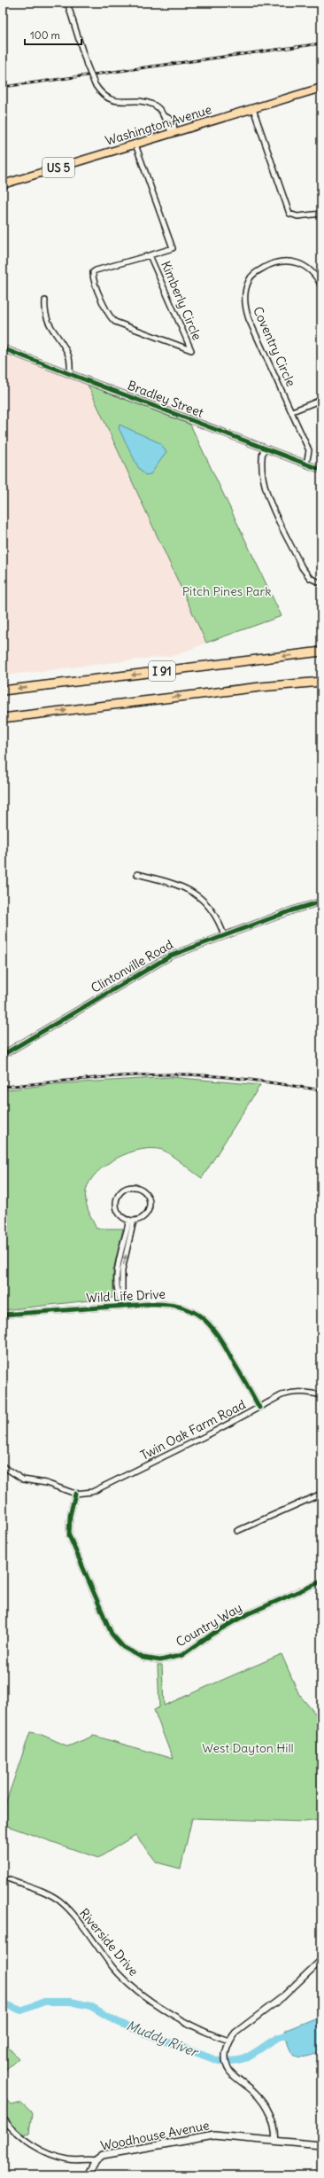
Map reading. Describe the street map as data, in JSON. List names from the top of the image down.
{
  "streets": {
    "highway": ["I 91"],
    "main road": ["Washington Avenue", "US 5", "Woodhouse Avenue"],
    "street": [
      "Kimberly Circle",
      "Coventry Circle",
      "Bradley Street",
      "Clintonville Road",
      "Wild Life Drive",
      "Twin Oak Farm Road",
      "Country Way",
      "Riverside Drive"
    ]
  },
  "crossings": [
    ["Washington Avenue", "Kimberly Circle"],
    ["Coventry Circle", "Bradley Street"],
    ["Wild Life Drive", "Twin Oak Farm Road"],
    ["Twin Oak Farm Road", "Country Way"]
  ],
  "water": ["Muddy River"],
  "parks": ["Pitch Pines Park", "West Dayton Hill"],
  "scale_bar": "100 m"
}
